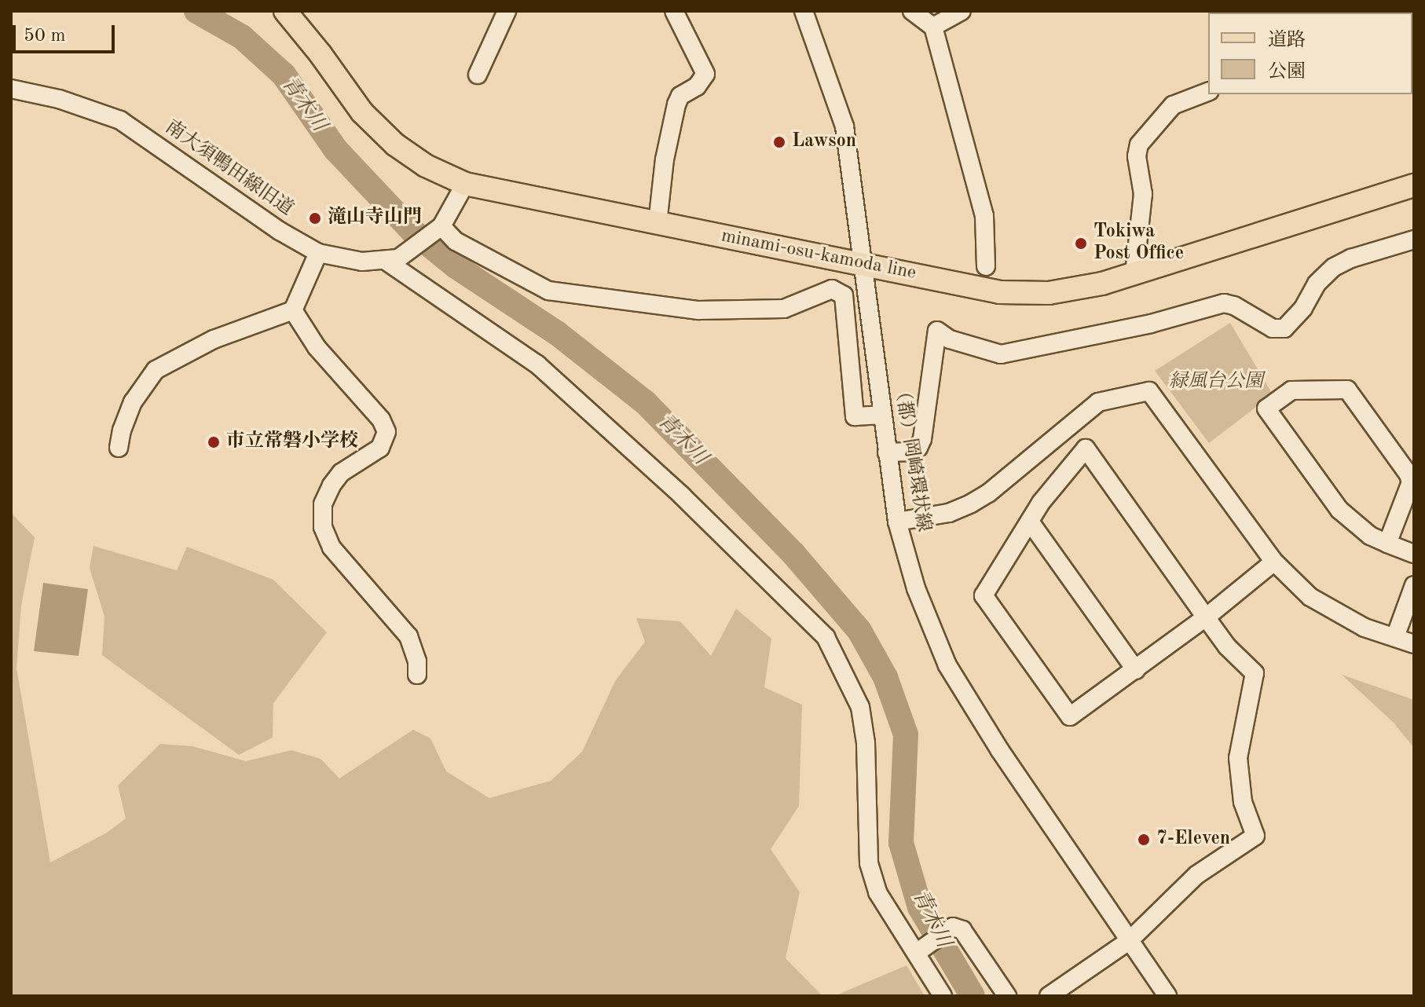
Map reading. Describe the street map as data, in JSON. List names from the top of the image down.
{
  "streets": {
    "main road": ["minami-osu-kamoda line"],
    "street": ["南大須鴨田線旧道", "（都）岡崎環状線"]
  },
  "crossings": [
    ["minami-osu-kamoda line", "（都）岡崎環状線"]
  ],
  "water": ["青木川"],
  "parks": ["緑風台公園"],
  "places": [
    "Lawson",
    "滝山寺山門",
    "Tokiwa Post Office",
    "市立常磐小学校",
    "7-Eleven"
  ],
  "legend": ["道路", "公園"],
  "scale_bar": "50 m"
}
